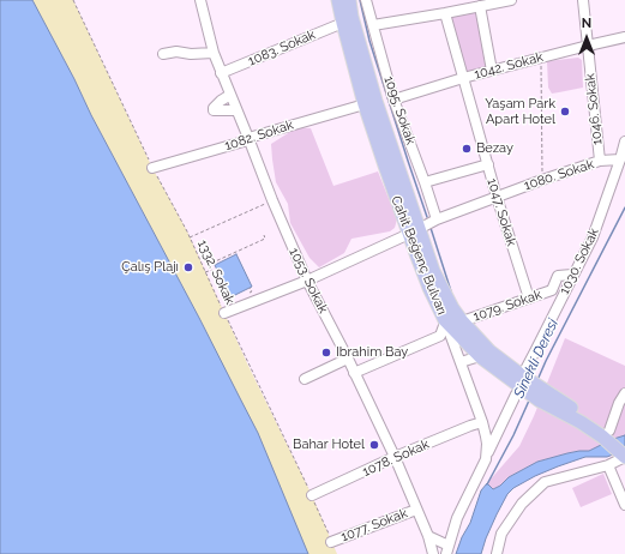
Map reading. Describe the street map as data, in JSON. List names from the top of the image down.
{
  "streets": {
    "main road": ["Cahit Beğenç Bulvarı"],
    "street": [
      "1083. Sokak",
      "1042. Sokak",
      "1046. Sokak",
      "1095. Sokak",
      "1082. Sokak",
      "1080. Sokak",
      "1047. Sokak",
      "1030. Sokak",
      "1053. Sokak",
      "1079. Sokak",
      "1078. Sokak",
      "1077. Sokak"
    ],
    "path": ["1332. Sokak"]
  },
  "crossings": [
    ["1083. Sokak", "Cahit Beğenç Bulvarı"],
    ["1083. Sokak", "1053. Sokak"],
    ["1042. Sokak", "1046. Sokak"],
    ["1042. Sokak", "1095. Sokak"],
    ["1042. Sokak", "1047. Sokak"],
    ["1046. Sokak", "1080. Sokak"],
    ["1095. Sokak", "1080. Sokak"],
    ["1082. Sokak", "Cahit Beğenç Bulvarı"],
    ["1082. Sokak", "1332. Sokak"],
    ["1082. Sokak", "1053. Sokak"],
    ["1080. Sokak", "1047. Sokak"],
    ["1080. Sokak", "Cahit Beğenç Bulvarı"],
    ["1080. Sokak", "1030. Sokak"],
    ["1080. Sokak", "1332. Sokak"],
    ["1080. Sokak", "1053. Sokak"],
    ["1047. Sokak", "1079. Sokak"],
    ["Cahit Beğenç Bulvarı", "1030. Sokak"],
    ["Cahit Beğenç Bulvarı", "1079. Sokak"],
    ["1030. Sokak", "1079. Sokak"],
    ["1332. Sokak", "1078. Sokak"],
    ["1332. Sokak", "1077. Sokak"],
    ["1053. Sokak", "1078. Sokak"],
    ["1053. Sokak", "1077. Sokak"]
  ],
  "water": ["Sinekli Deresi"],
  "places": [
    "Yaşam Park Apart Hotel",
    "Bezay",
    "Çalış Plajı",
    "Ibrahim Bay",
    "Bahar Hotel"
  ],
  "north": "top"
}
